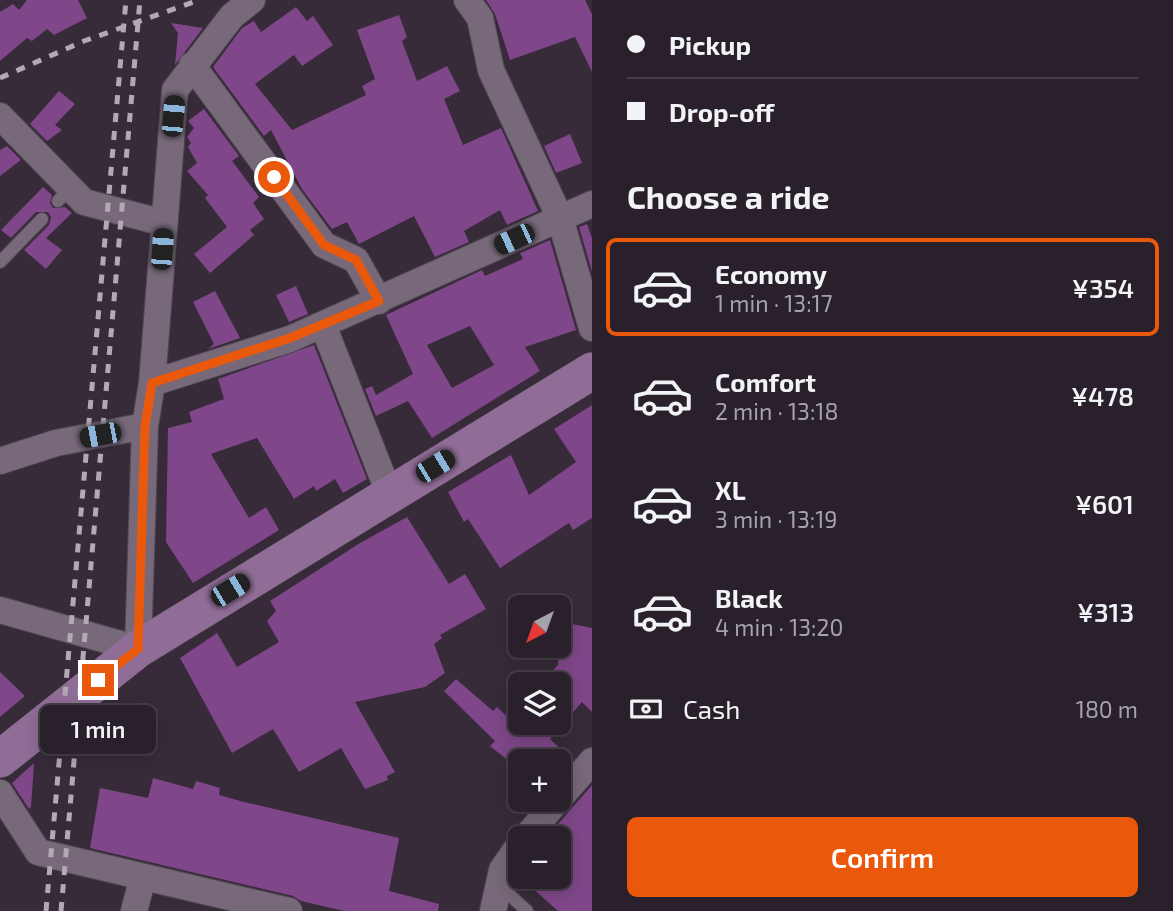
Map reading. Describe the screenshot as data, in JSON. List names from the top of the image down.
{
  "north": "bottom left",
  "page": {
    "banner": ["Pickup", "Drop-off"],
    "heading": "Choose a ride",
    "list": [
      {
        "name": "Economy",
        "note": "1 min · 13:17",
        "value": "¥354"
      },
      {
        "name": "Comfort",
        "note": "2 min · 13:18",
        "value": "¥478"
      },
      {
        "name": "XL",
        "note": "3 min · 13:19",
        "value": "¥601"
      },
      {
        "name": "Black",
        "note": "4 min · 13:20",
        "value": "¥313"
      }
    ],
    "map_buttons": ["+", "−"],
    "pay": ["Cash", "180 m"],
    "bubble": "1 min",
    "buttons": "Confirm"
  }
}
